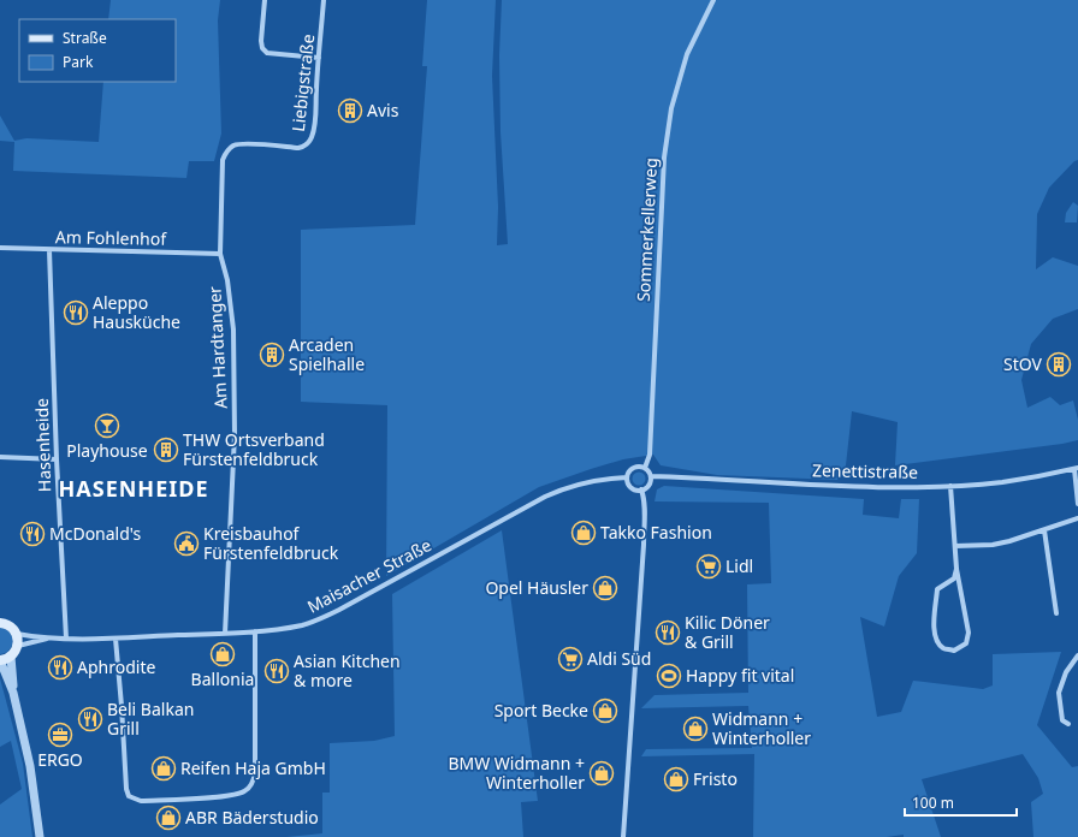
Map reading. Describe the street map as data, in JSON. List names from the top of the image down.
{
  "streets": {
    "street": [
      "Liebigstraße",
      "Sommerkellerweg",
      "Am Fohlenhof",
      "Am Hardtanger",
      "Hasenheide",
      "Zenettistraße",
      "Maisacher Straße"
    ]
  },
  "crossings": [
    ["Liebigstraße", "Am Hardtanger"],
    ["Sommerkellerweg", "Zenettistraße"],
    ["Sommerkellerweg", "Maisacher Straße"],
    ["Am Fohlenhof", "Am Hardtanger"],
    ["Am Fohlenhof", "Hasenheide"],
    ["Am Hardtanger", "Maisacher Straße"],
    ["Hasenheide", "Maisacher Straße"],
    ["Zenettistraße", "Maisacher Straße"]
  ],
  "districts": ["HASENHEIDE"],
  "places": {
    "building": [
      "Avis",
      "Arcaden Spielhalle",
      "StOV",
      "THW Ortsverband Fürstenfeldbruck"
    ],
    "restaurant": [
      "Aleppo Hausküche",
      "McDonald's",
      "Kilic Döner & Grill",
      "Aphrodite",
      "Asian Kitchen & more",
      "Beli Balkan Grill"
    ],
    "bar": ["Playhouse"],
    "shop": [
      "Takko Fashion",
      "Opel Häusler",
      "Ballonia",
      "Sport Becke",
      "Widmann + Winterholler",
      "Reifen Haja GmbH",
      "BMW Widmann + Winterholler",
      "Fristo",
      "ABR Bäderstudio"
    ],
    "public building": ["Kreisbauhof Fürstenfeldbruck"],
    "supermarket": ["Lidl", "Aldi Süd"],
    "sports": ["Happy fit vital"],
    "office": ["ERGO"]
  },
  "legend": ["Straße", "Park"],
  "scale_bar": "100 m"
}
